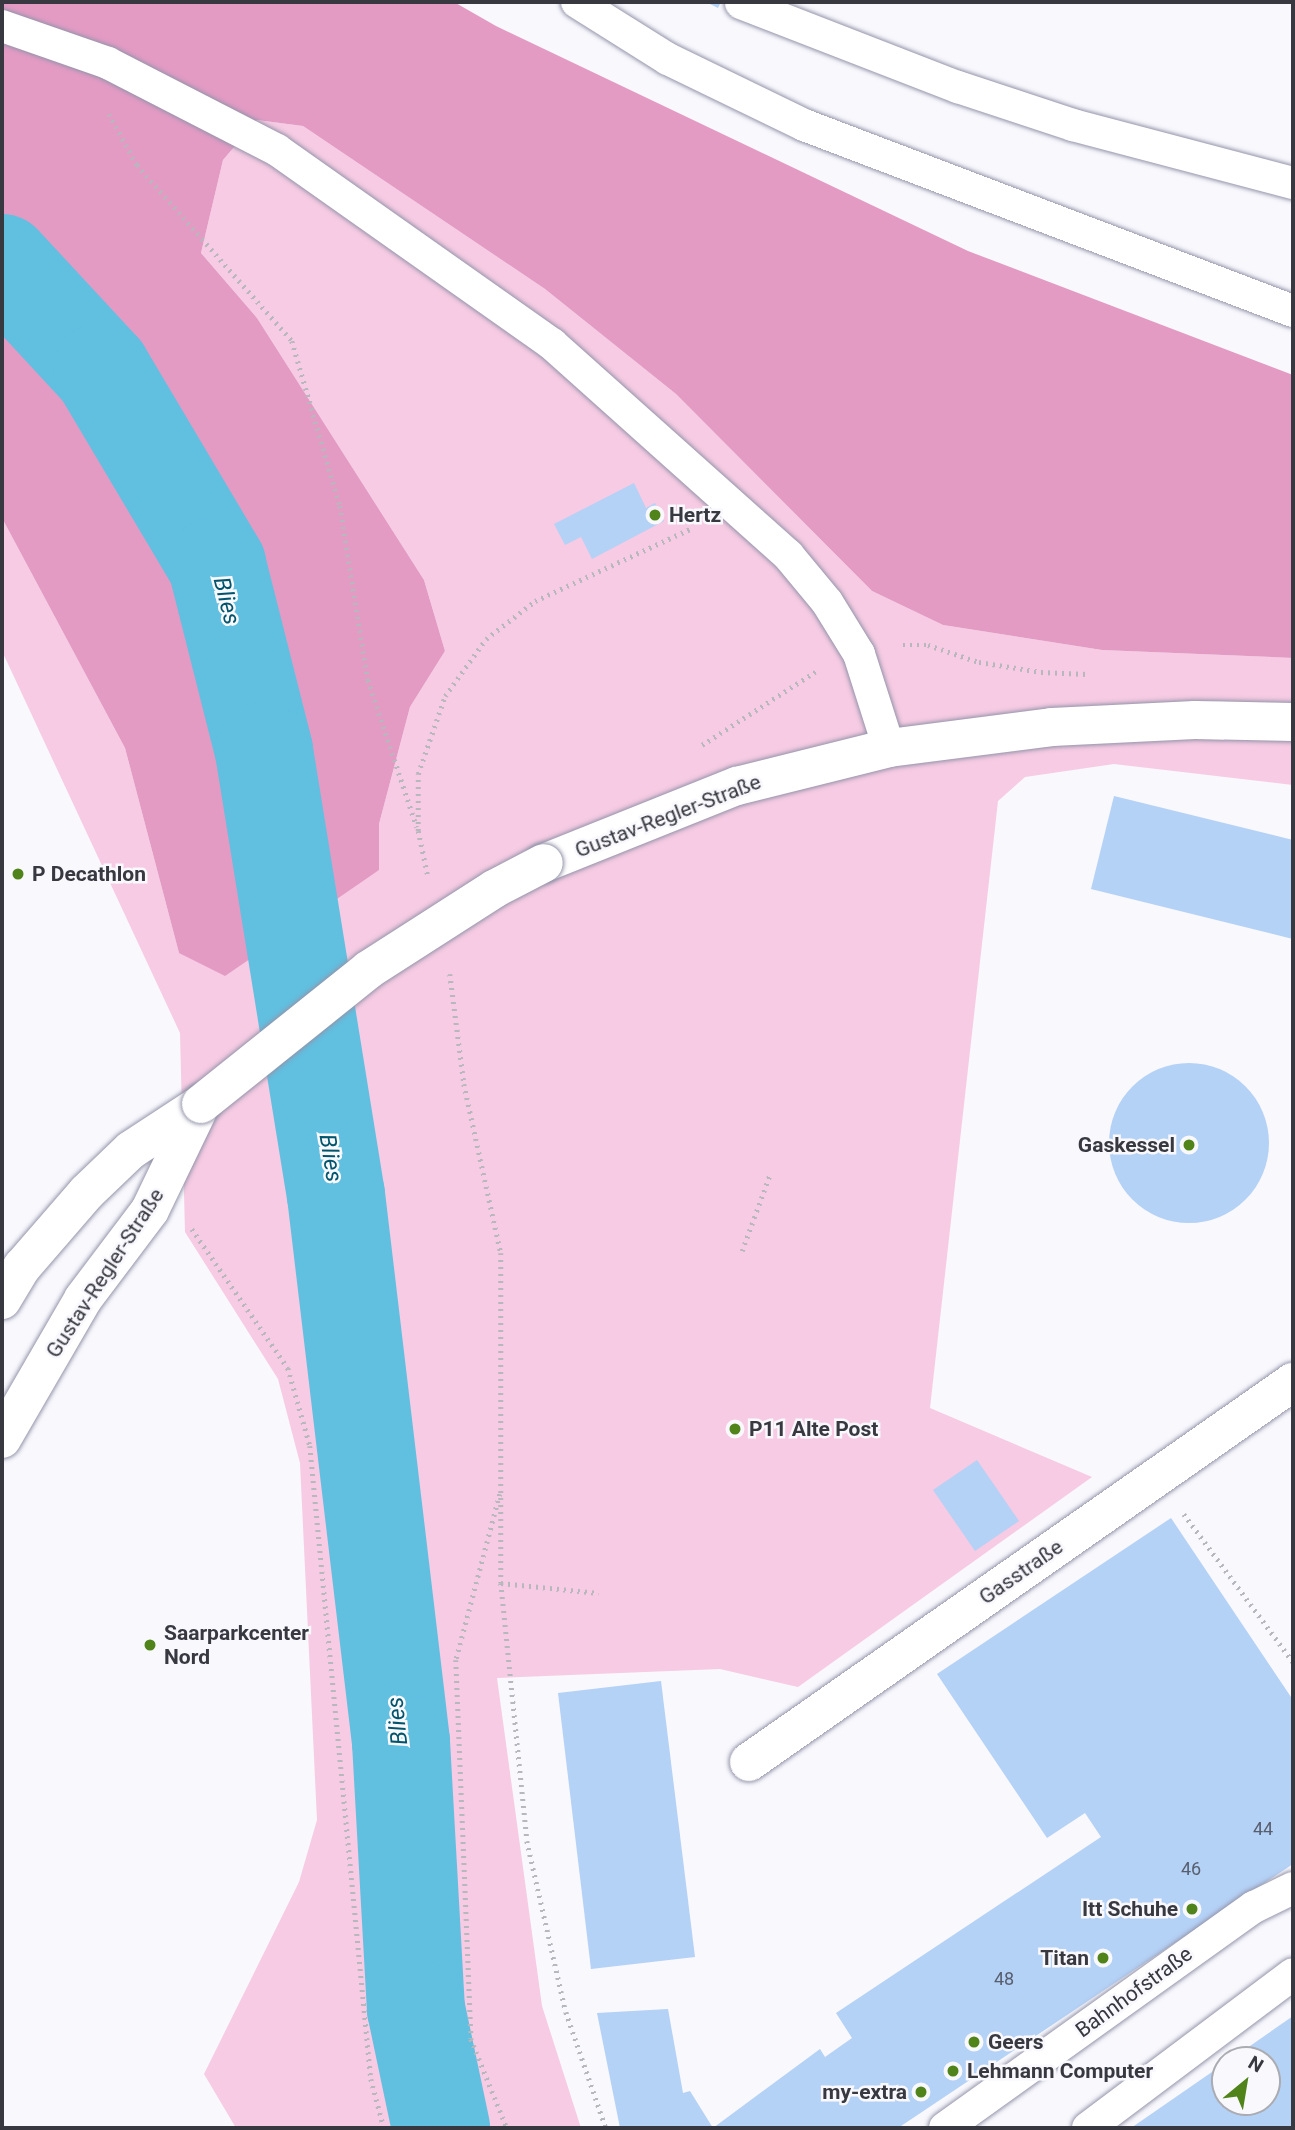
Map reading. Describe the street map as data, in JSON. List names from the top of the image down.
{
  "streets": {
    "main road": ["Gustav-Regler-Straße", "Gasstraße"],
    "lane": ["Bahnhofstraße"]
  },
  "water": ["Blies"],
  "places": [
    "Hertz",
    "P Decathlon",
    "Gaskessel",
    "P11 Alte Post",
    "Saarparkcenter Nord",
    "Itt Schuhe",
    "Titan",
    "Geers",
    "Lehmann Computer",
    "my-extra"
  ],
  "house_numbers": ["44", "46", "48"],
  "north": "top right"
}
